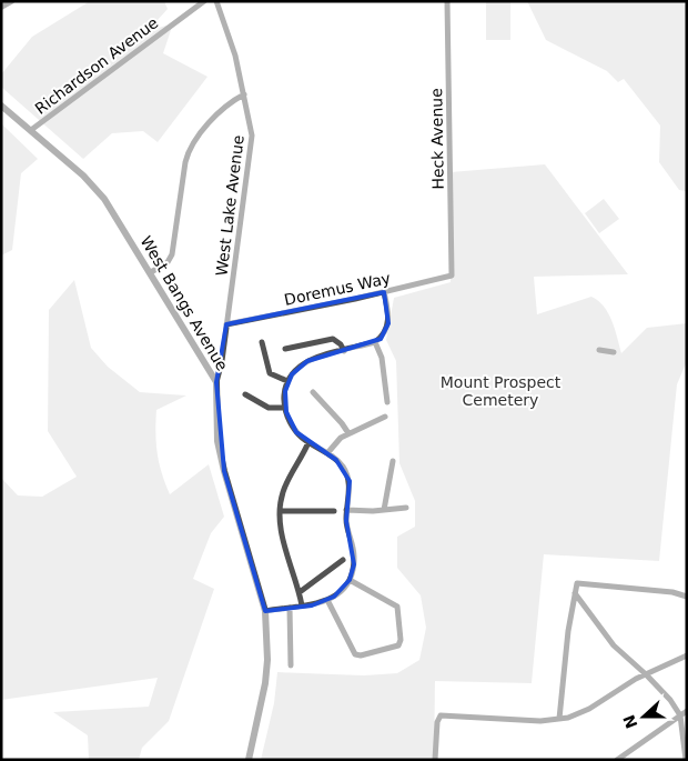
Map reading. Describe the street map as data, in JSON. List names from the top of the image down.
{
  "streets": {
    "street": [
      "Richardson Avenue",
      "Heck Avenue",
      "West Lake Avenue",
      "Doremus Way",
      "West Bangs Avenue"
    ]
  },
  "crossings": [
    ["Richardson Avenue", "West Bangs Avenue"],
    ["Heck Avenue", "Doremus Way"],
    ["West Lake Avenue", "Doremus Way"],
    ["West Lake Avenue", "West Bangs Avenue"]
  ],
  "parks": ["Mount Prospect Cemetery"],
  "north": "left"
}
